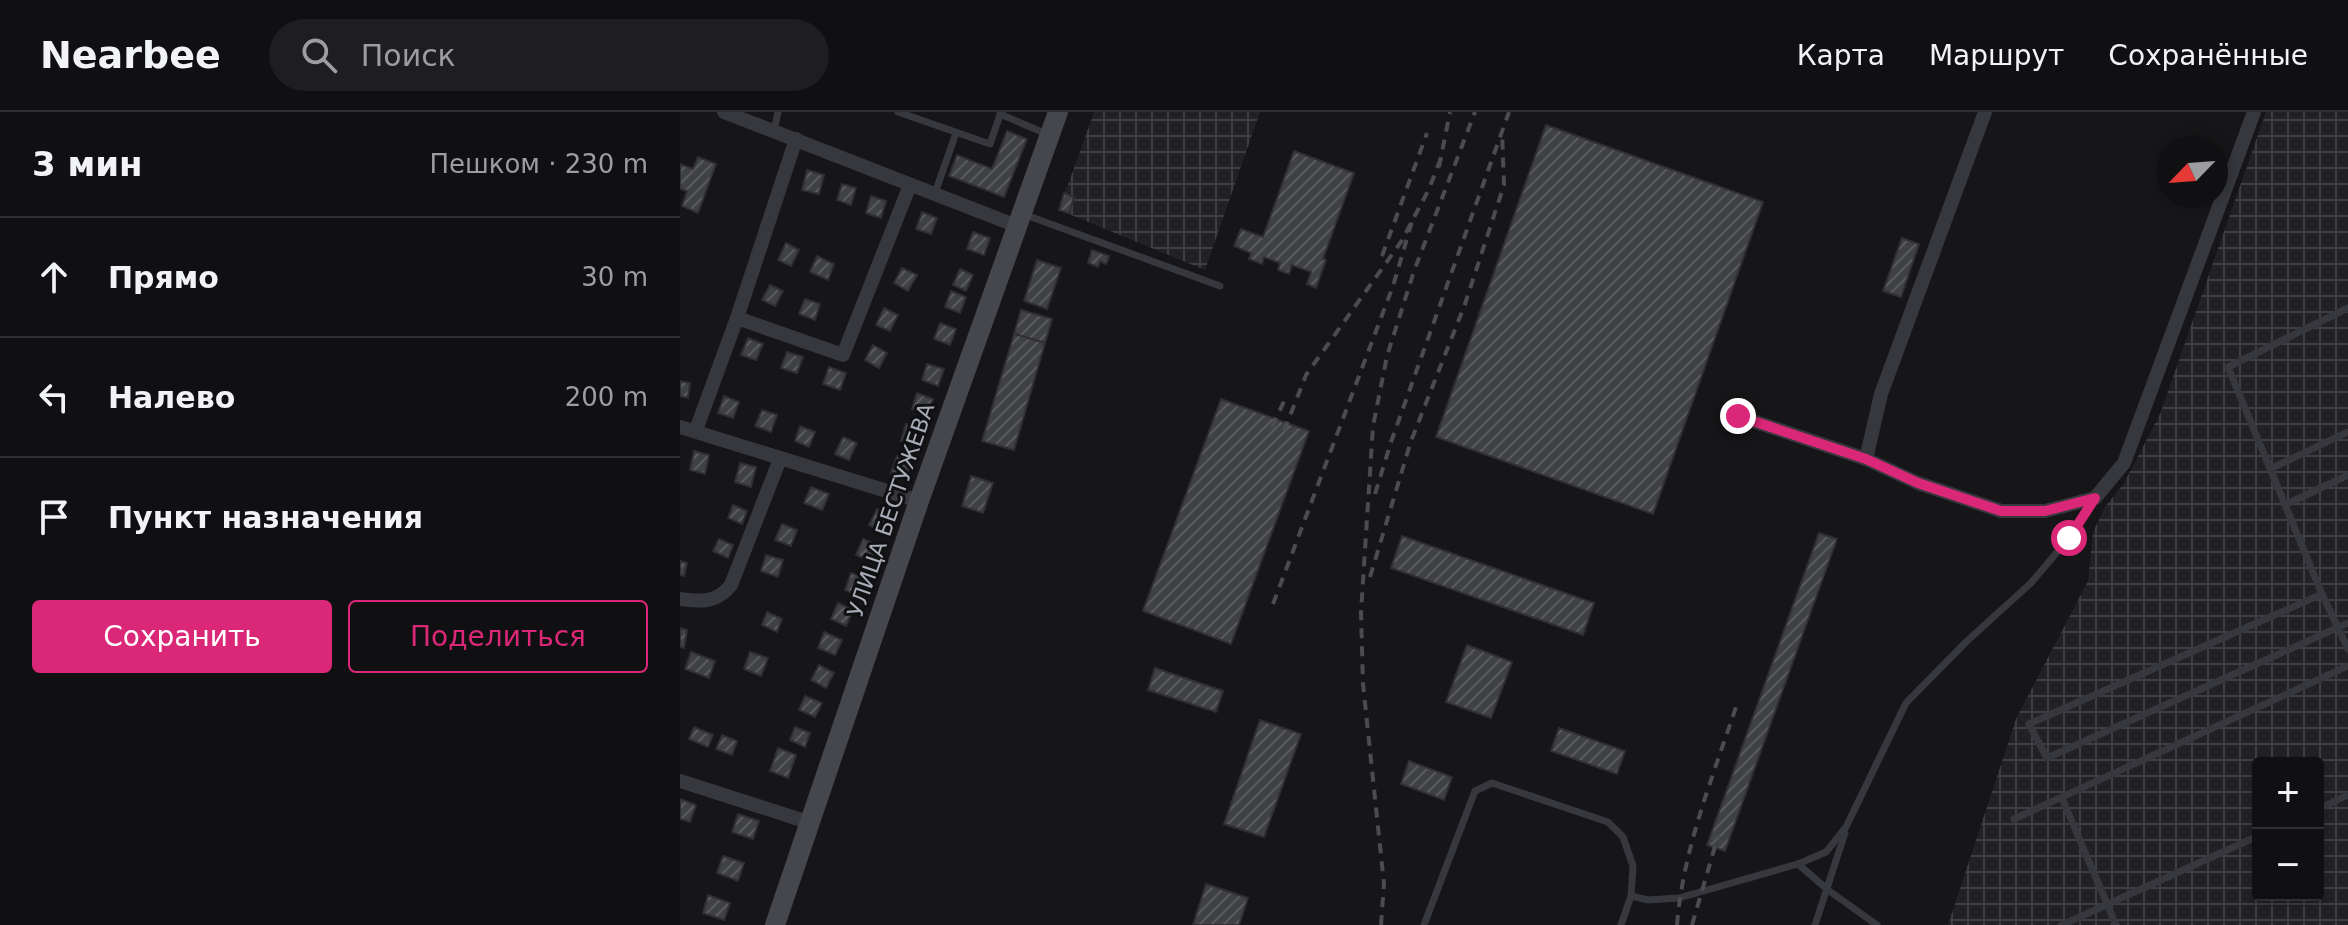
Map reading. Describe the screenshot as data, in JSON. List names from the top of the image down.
{
  "streets": {
    "street": ["УЛИЦА БЕСТУЖЕВА"]
  },
  "north": "bottom left",
  "page": {
    "header": "Nearbee",
    "search": "Поиск",
    "nav": ["Карта", "Маршрут", "Сохранённые"],
    "heading": ["3 мин", "Пешком · 230 m"],
    "list": [
      ["Прямо", "30 m"],
      ["Налево", "200 m"],
      "Пункт назначения"
    ],
    "buttons": ["Сохранить", "Поделиться"],
    "map_buttons": ["+", "−"]
  }
}
